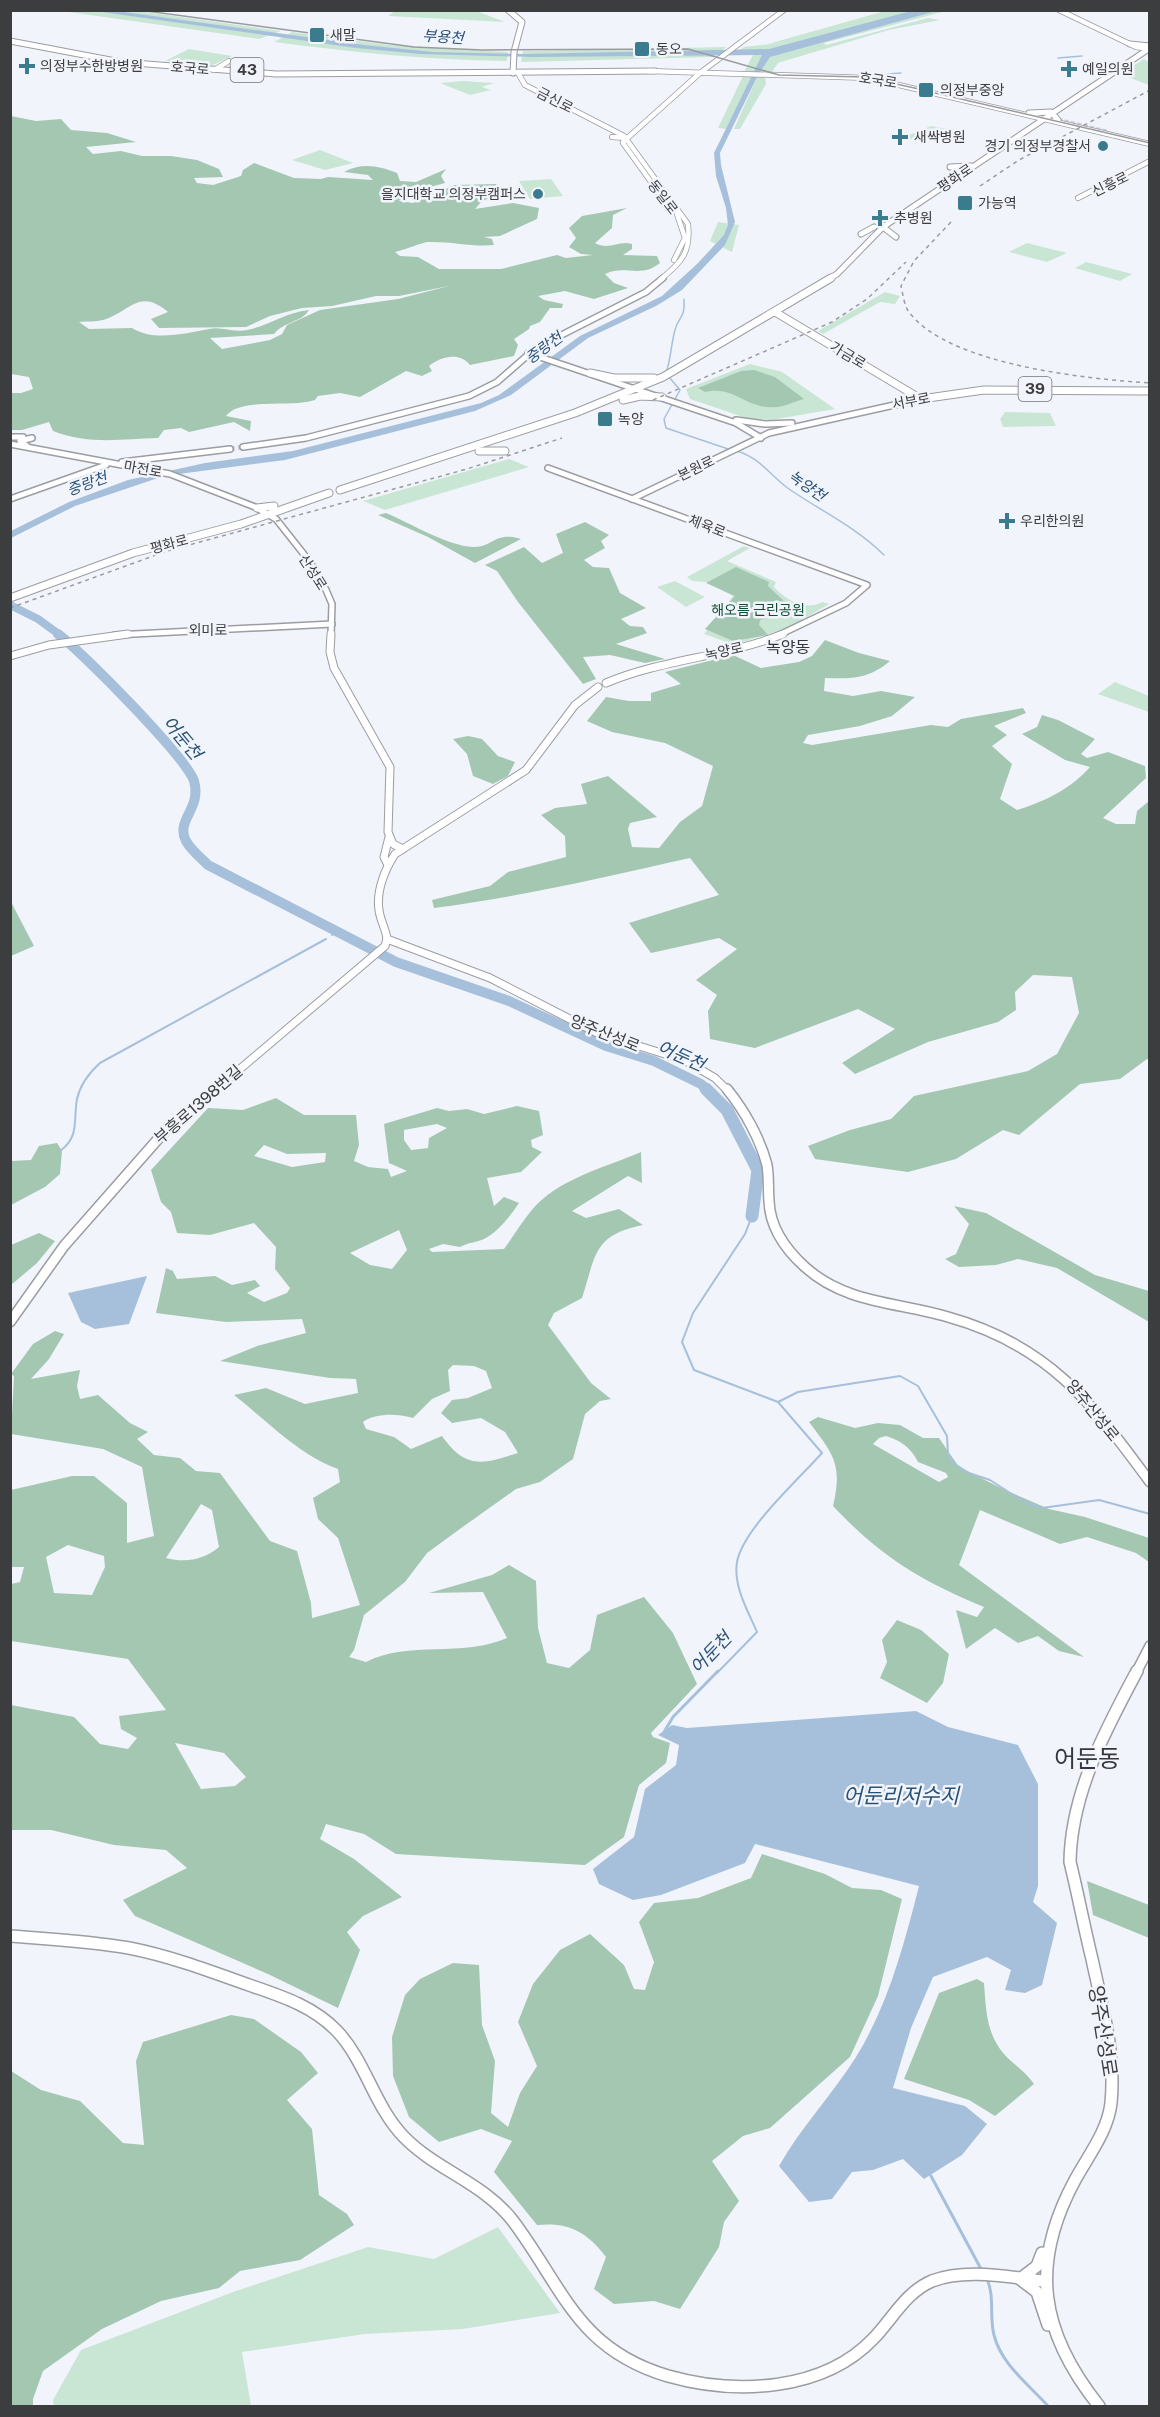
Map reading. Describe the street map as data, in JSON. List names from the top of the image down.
{
  "streets": {
    "main road": [
      "호국로",
      "43",
      "평화로",
      "가금로",
      "39",
      "서부로"
    ],
    "street": [
      "금신로",
      "신흥로",
      "동일로",
      "본원로",
      "마전로",
      "체육로",
      "산성로",
      "외미로",
      "녹양로",
      "양주산성로",
      "부흥로1398번길"
    ]
  },
  "crossings": [
    ["호국로", "43"],
    ["호국로", "평화로"],
    ["금신로", "동일로"],
    ["평화로", "가금로"],
    ["평화로", "마전로"],
    ["평화로", "산성로"],
    ["가금로", "서부로"],
    ["서부로", "본원로"],
    ["본원로", "체육로"],
    ["마전로", "산성로"],
    ["체육로", "녹양로"],
    ["산성로", "외미로"],
    ["양주산성로", "부흥로1398번길"]
  ],
  "districts": ["녹양동", "어둔동"],
  "water": [
    "부용천",
    "중랑천",
    "녹양천",
    "어둔천",
    "어둔리저수지"
  ],
  "parks": ["해오름 근린공원"],
  "places": {
    "transit": [
      "새말",
      "동오",
      "의정부중앙",
      "가능역",
      "녹양"
    ],
    "health": [
      "의정부수한방병원",
      "예일의원",
      "새싹병원",
      "추병원",
      "우리한의원"
    ],
    "other": ["경기 의정부경찰서", "을지대학교 의정부캠퍼스"]
  }
}
